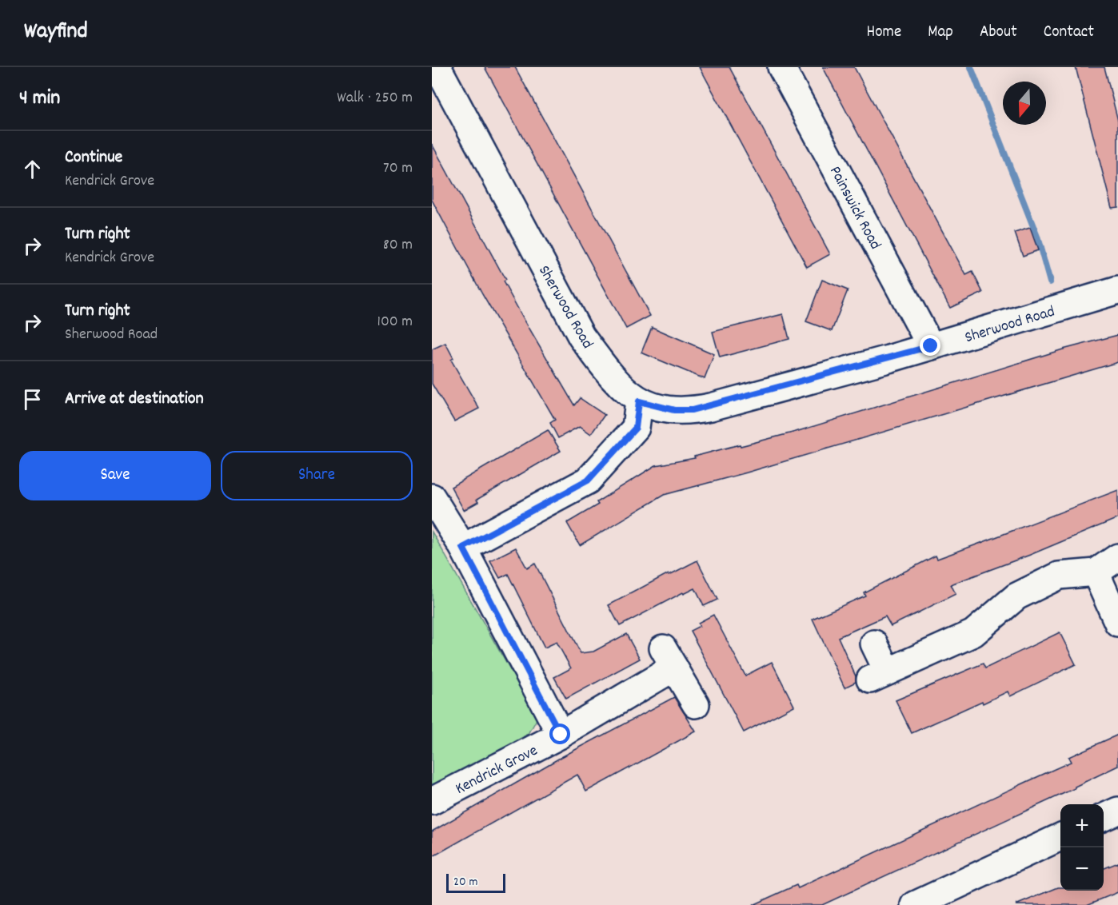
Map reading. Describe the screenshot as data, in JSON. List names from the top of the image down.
{
  "streets": {
    "street": ["Painswick Road", "Sherwood Road", "Kendrick Grove"]
  },
  "crossings": [
    ["Painswick Road", "Sherwood Road"]
  ],
  "scale_bar": "20 m",
  "north": "bottom",
  "page": {
    "header": "Wayfind",
    "nav": [
      "Home",
      "Map",
      "About",
      "Contact"
    ],
    "heading": ["4 min", "Walk · 250 m"],
    "list": [
      ["Continue", "Kendrick Grove", "70 m"],
      ["Turn right", "Kendrick Grove", "80 m"],
      ["Turn right", "Sherwood Road", "100 m"],
      "Arrive at destination"
    ],
    "buttons": ["Save", "Share"],
    "map_buttons": ["+", "−"],
    "scale": "20 m"
  }
}
